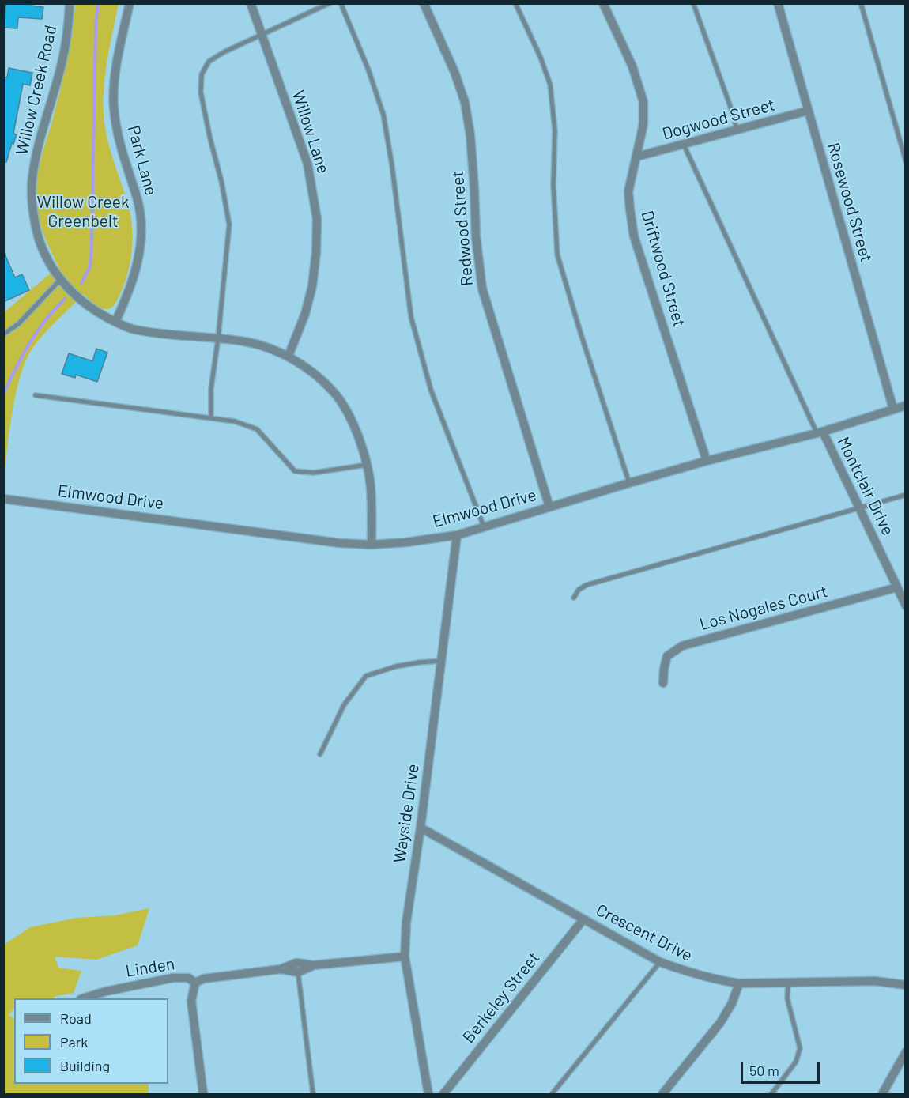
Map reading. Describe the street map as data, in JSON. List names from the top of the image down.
{
  "streets": {
    "street": [
      "Willow Creek Road",
      "Dogwood Street",
      "Willow Lane",
      "Park Lane",
      "Rosewood Street",
      "Redwood Street",
      "Driftwood Street",
      "Montclair Drive",
      "Elmwood Drive",
      "Los Nogales Court",
      "Wayside Drive",
      "Crescent Drive",
      "Linden",
      "Berkeley Street"
    ]
  },
  "crossings": [
    ["Willow Creek Road", "Willow Lane"],
    ["Willow Creek Road", "Park Lane"],
    ["Willow Creek Road", "Elmwood Drive"],
    ["Dogwood Street", "Rosewood Street"],
    ["Dogwood Street", "Driftwood Street"],
    ["Rosewood Street", "Elmwood Drive"],
    ["Redwood Street", "Elmwood Drive"],
    ["Driftwood Street", "Elmwood Drive"],
    ["Montclair Drive", "Elmwood Drive"],
    ["Montclair Drive", "Los Nogales Court"],
    ["Elmwood Drive", "Wayside Drive"],
    ["Wayside Drive", "Crescent Drive"],
    ["Wayside Drive", "Linden"],
    ["Crescent Drive", "Berkeley Street"]
  ],
  "parks": ["Willow Creek Greenbelt"],
  "legend": ["Road", "Park", "Building"],
  "scale_bar": "50 m"
}
